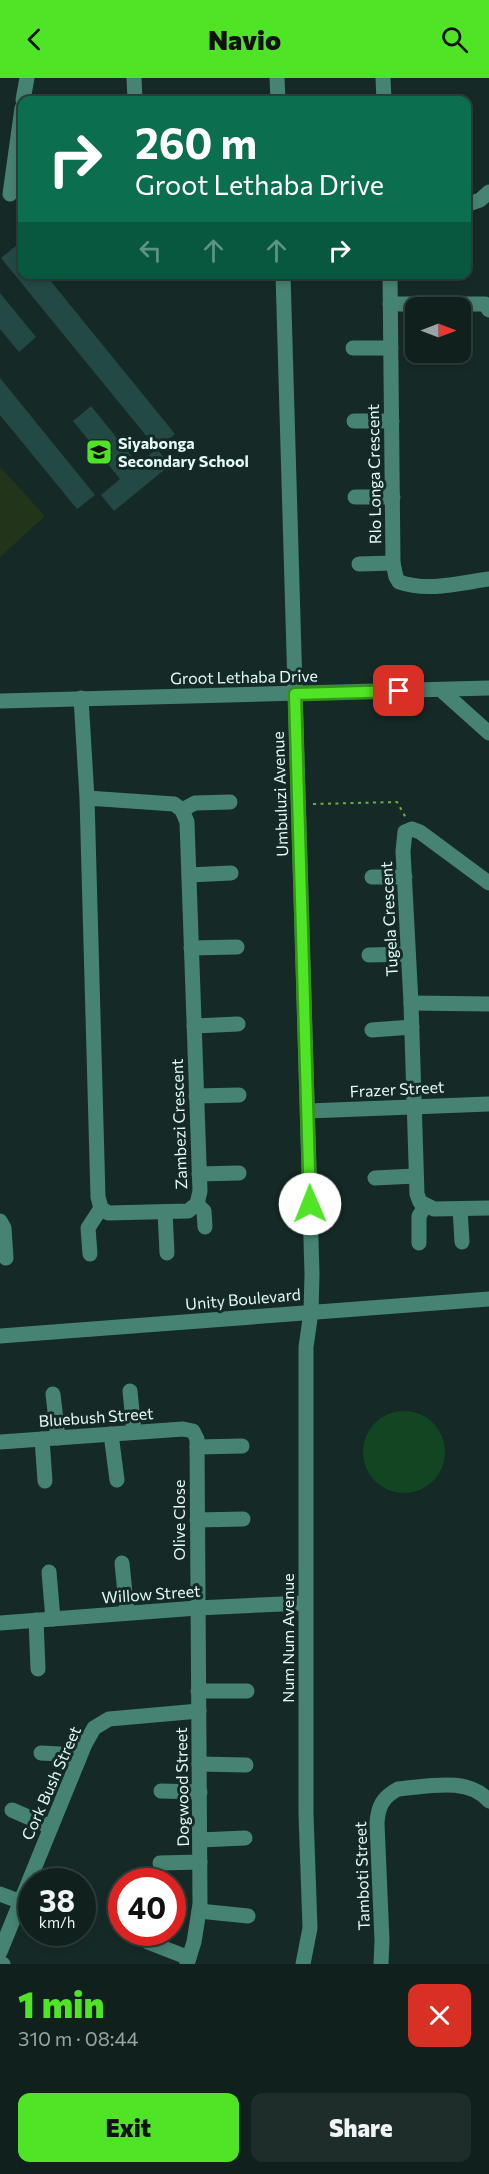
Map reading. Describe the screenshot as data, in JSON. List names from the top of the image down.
{
  "streets": {
    "street": [
      "Rlo Longa Crescent",
      "Groot Lethaba Drive",
      "Umbuluzi Avenue",
      "Tugela Crescent",
      "Frazer Street",
      "Zambezi Crescent",
      "Unity Boulevard",
      "Bluebush Street",
      "Olive Close",
      "Willow Street",
      "Num Num Avenue",
      "Cork Bush Street",
      "Dogwood Street",
      "Tamboti Street"
    ]
  },
  "crossings": [
    ["Groot Lethaba Drive", "Umbuluzi Avenue"],
    ["Umbuluzi Avenue", "Frazer Street"],
    ["Umbuluzi Avenue", "Unity Boulevard"],
    ["Umbuluzi Avenue", "Num Num Avenue"],
    ["Tugela Crescent", "Frazer Street"],
    ["Unity Boulevard", "Num Num Avenue"],
    ["Bluebush Street", "Olive Close"],
    ["Olive Close", "Willow Street"],
    ["Olive Close", "Dogwood Street"],
    ["Willow Street", "Num Num Avenue"],
    ["Willow Street", "Dogwood Street"],
    ["Cork Bush Street", "Dogwood Street"]
  ],
  "places": {
    "school or university": ["Siyabonga Secondary School"]
  },
  "north": "right",
  "page": {
    "header": "Navio",
    "turn": ["260 m", "Groot Lethaba Drive"],
    "speed": "38 km/h",
    "limit": "40",
    "heading": ["1 min", "310 m · 08:44"],
    "buttons": ["Exit", "Share"]
  }
}
